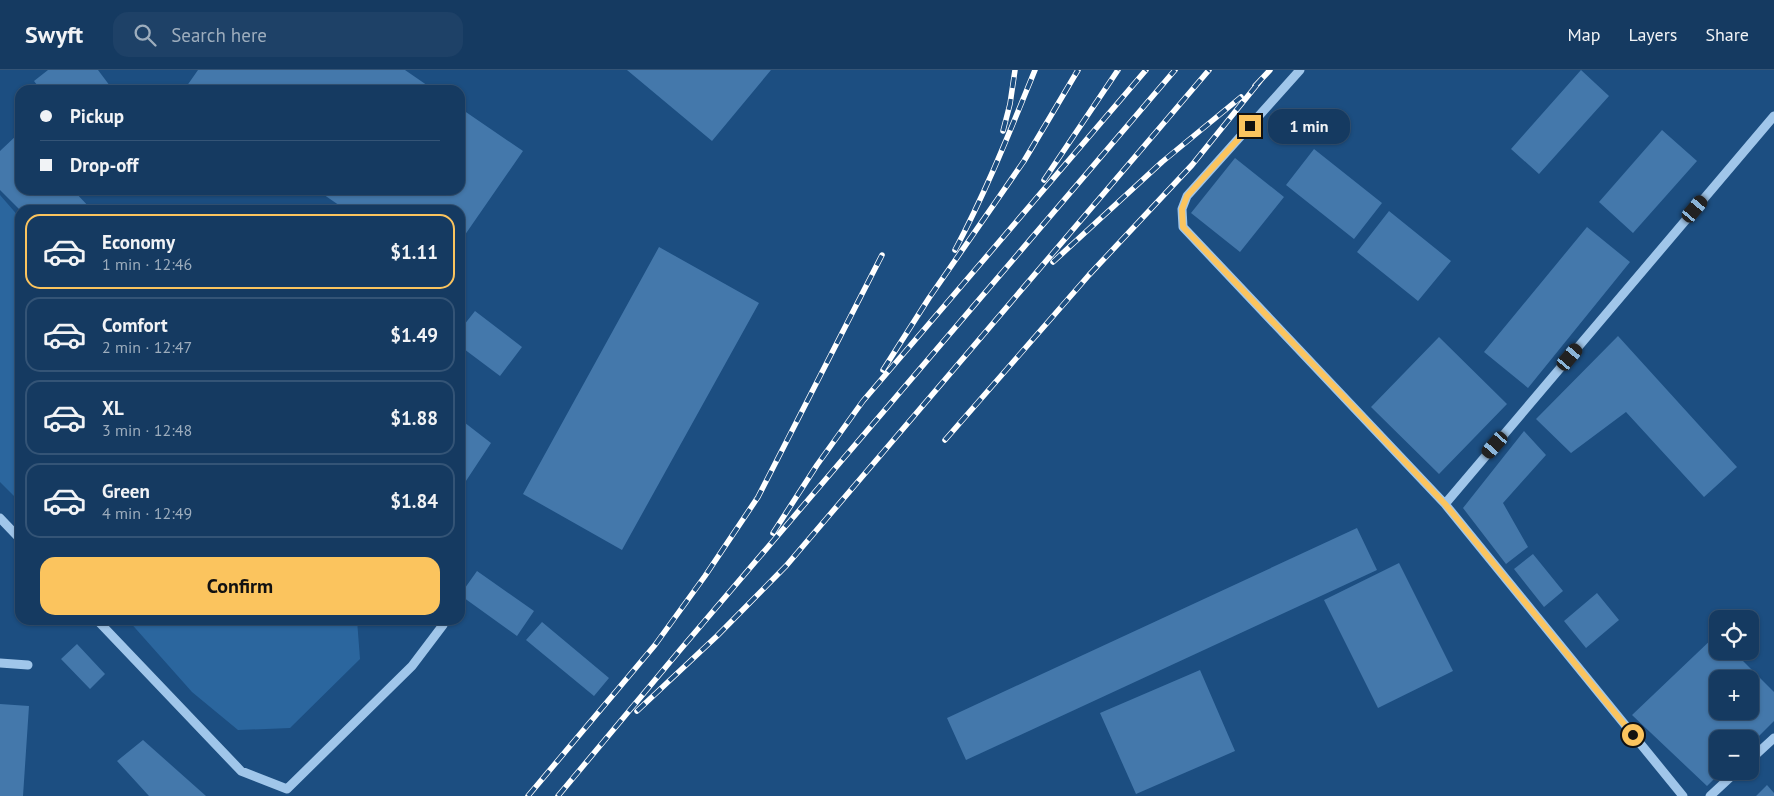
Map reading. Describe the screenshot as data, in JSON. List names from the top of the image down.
{
  "page": {
    "header": "Swyft",
    "search": "Search here",
    "nav": ["Map", "Layers", "Share"],
    "banner": ["Pickup", "Drop-off"],
    "bubble": "1 min",
    "list": [
      {
        "name": "Economy",
        "note": "1 min · 12:46",
        "value": "$1.11"
      },
      {
        "name": "Comfort",
        "note": "2 min · 12:47",
        "value": "$1.49"
      },
      {
        "name": "XL",
        "note": "3 min · 12:48",
        "value": "$1.88"
      },
      {
        "name": "Green",
        "note": "4 min · 12:49",
        "value": "$1.84"
      }
    ],
    "buttons": "Confirm",
    "map_buttons": ["+", "−"]
  }
}
